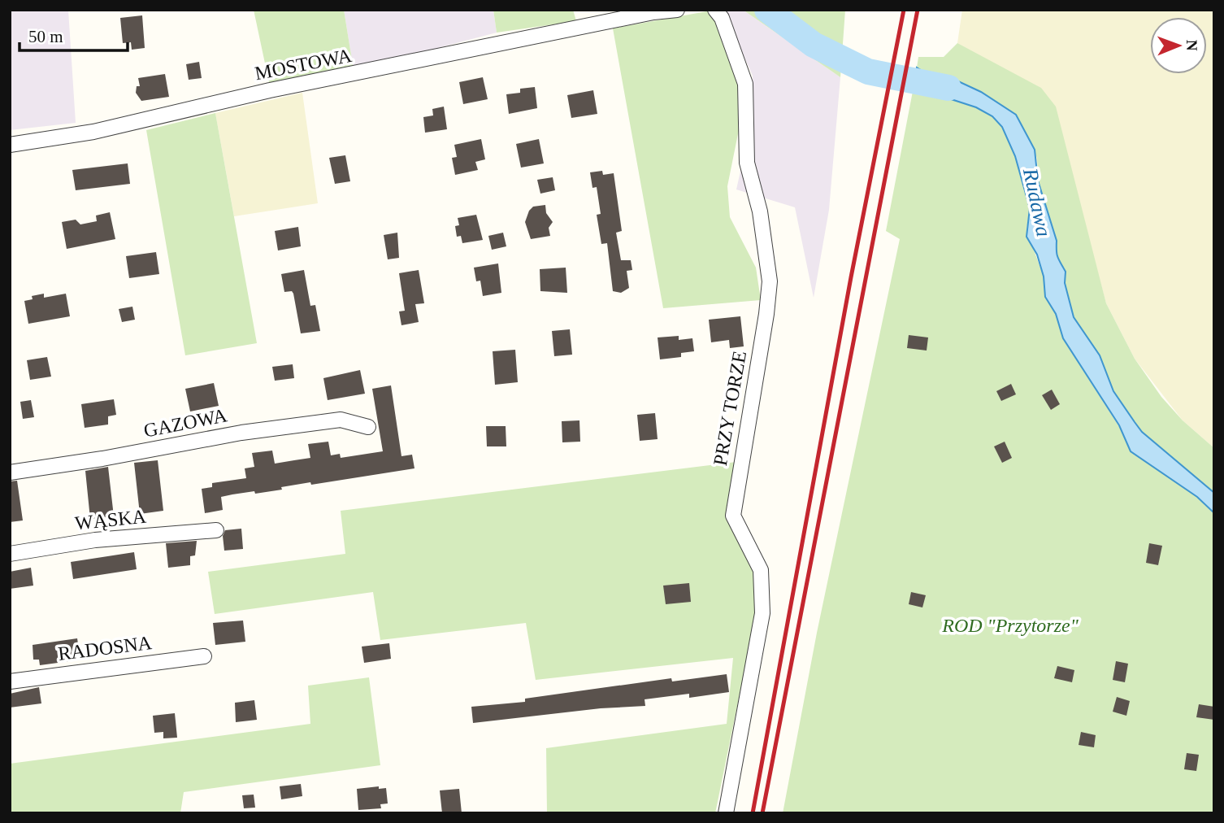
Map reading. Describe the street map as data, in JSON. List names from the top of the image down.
{
  "streets": {
    "street": [
      "MOSTOWA",
      "PRZY TORZE",
      "GAZOWA",
      "WĄSKA",
      "RADOSNA"
    ]
  },
  "water": ["Rudawa"],
  "parks": ["ROD \"Przytorze\""],
  "scale_bar": "50 m",
  "north": "right"
}
